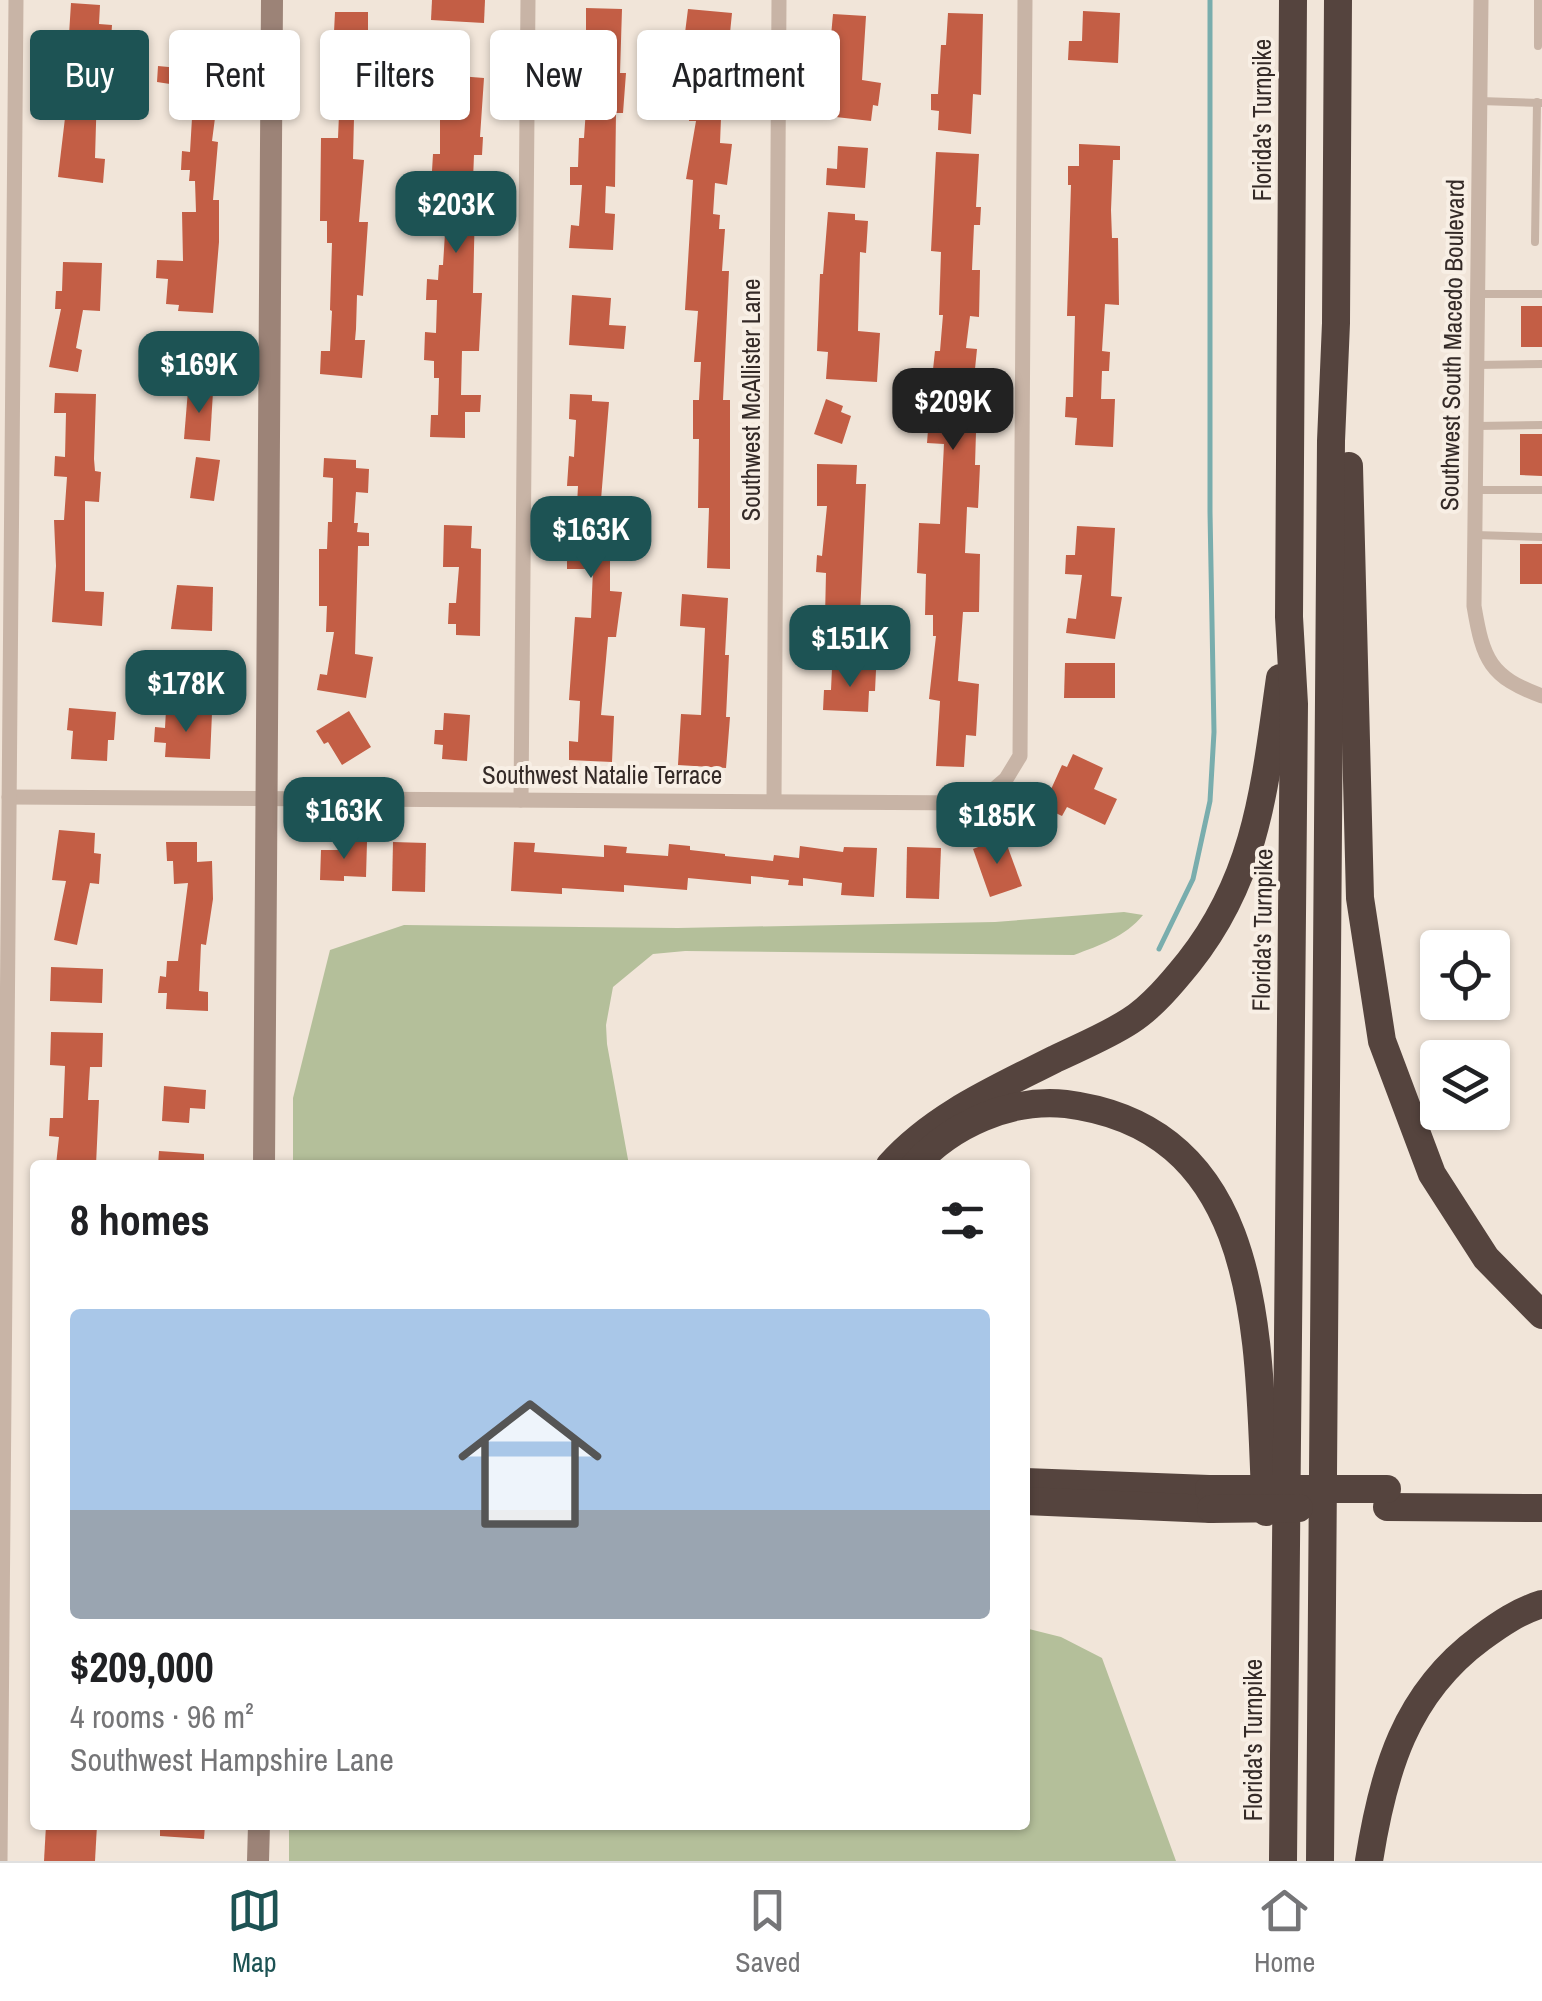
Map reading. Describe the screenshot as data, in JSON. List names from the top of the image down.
{
  "streets": {
    "highway": ["Florida's Turnpike"],
    "street": ["Southwest South Macedo Boulevard", "Southwest McAllister Lane", "Southwest Natalie Terrace"]
  },
  "crossings": [
    ["Southwest McAllister Lane", "Southwest Natalie Terrace"]
  ],
  "page": {
    "chip": [
      "Buy",
      "Rent",
      "Filters",
      "New",
      "Apartment"
    ],
    "price": [
      "$203K",
      "$169K",
      "$209K",
      "$163K",
      "$151K",
      "$178K",
      "$163K",
      "$185K"
    ],
    "heading": "8 homes",
    "list": [
      {
        "name": "$209,000",
        "note": "4 rooms · 96 m² · Southwest Hampshire Lane"
      }
    ],
    "tabs": ["Map", "Saved", "Home"]
  }
}
